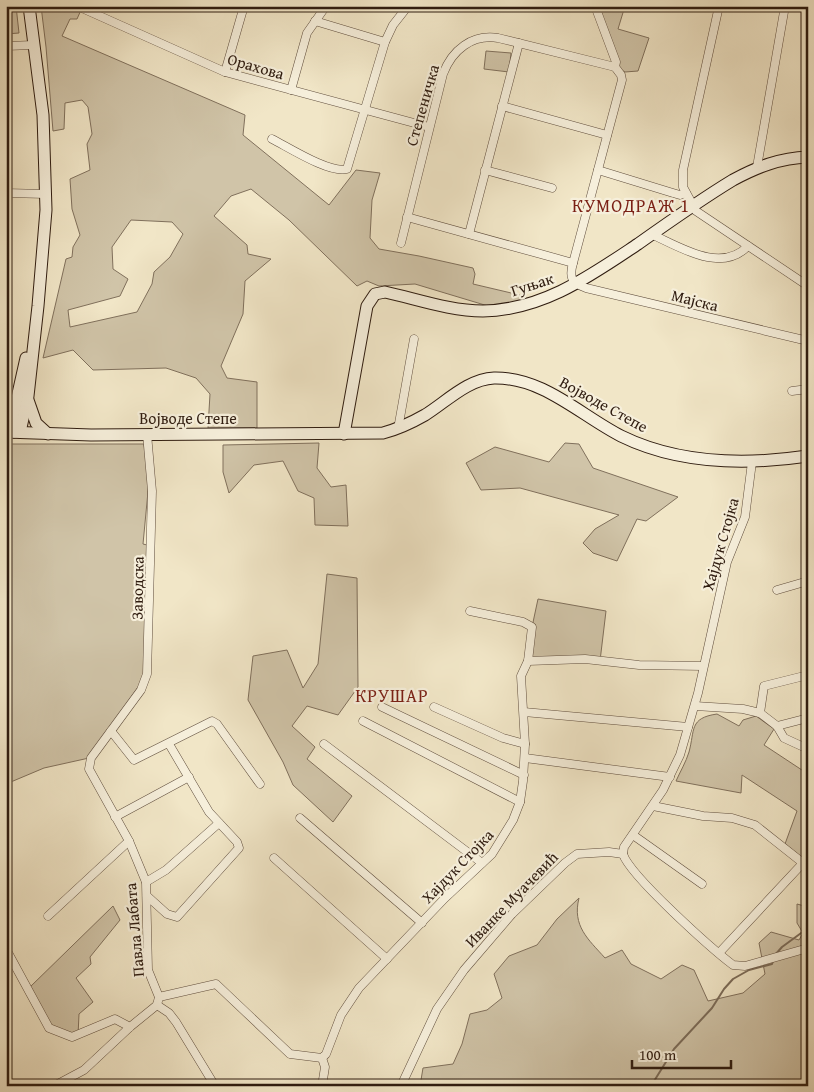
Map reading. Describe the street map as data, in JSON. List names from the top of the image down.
{
  "streets": {
    "street": [
      "Орахова",
      "Степеничка",
      "Гуњак",
      "Мајска",
      "Војводе Степе",
      "Хајдук Стојка",
      "Заводска",
      "Иванке Муачевић",
      "Павла Лабата"
    ]
  },
  "crossings": [
    ["Орахова", "Степеничка"],
    ["Гуњак", "Мајска"],
    ["Гуњак", "Војводе Степе"],
    ["Војводе Степе", "Хајдук Стојка"],
    ["Војводе Степе", "Заводска"],
    ["Хајдук Стојка", "Иванке Муачевић"],
    ["Заводска", "Павла Лабата"]
  ],
  "districts": ["КУМОДРАЖ 1", "КРУШАР"],
  "scale_bar": "100 m"
}
